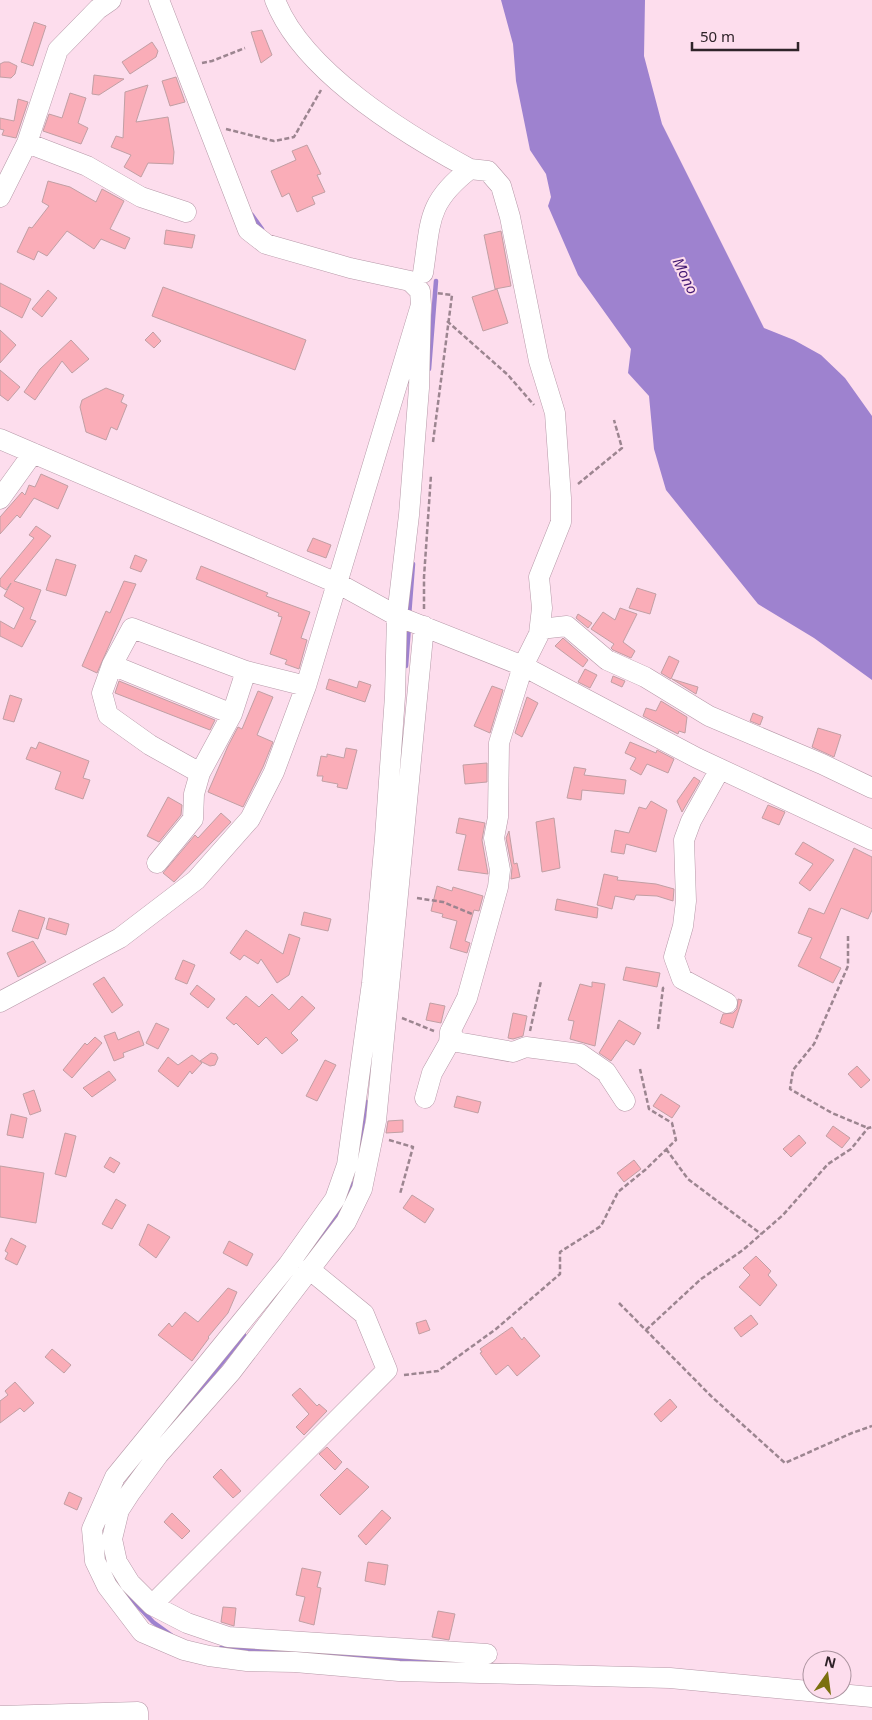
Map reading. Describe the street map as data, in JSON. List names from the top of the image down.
{
  "water": ["Mono"],
  "scale_bar": "50 m",
  "north": "top"
}
